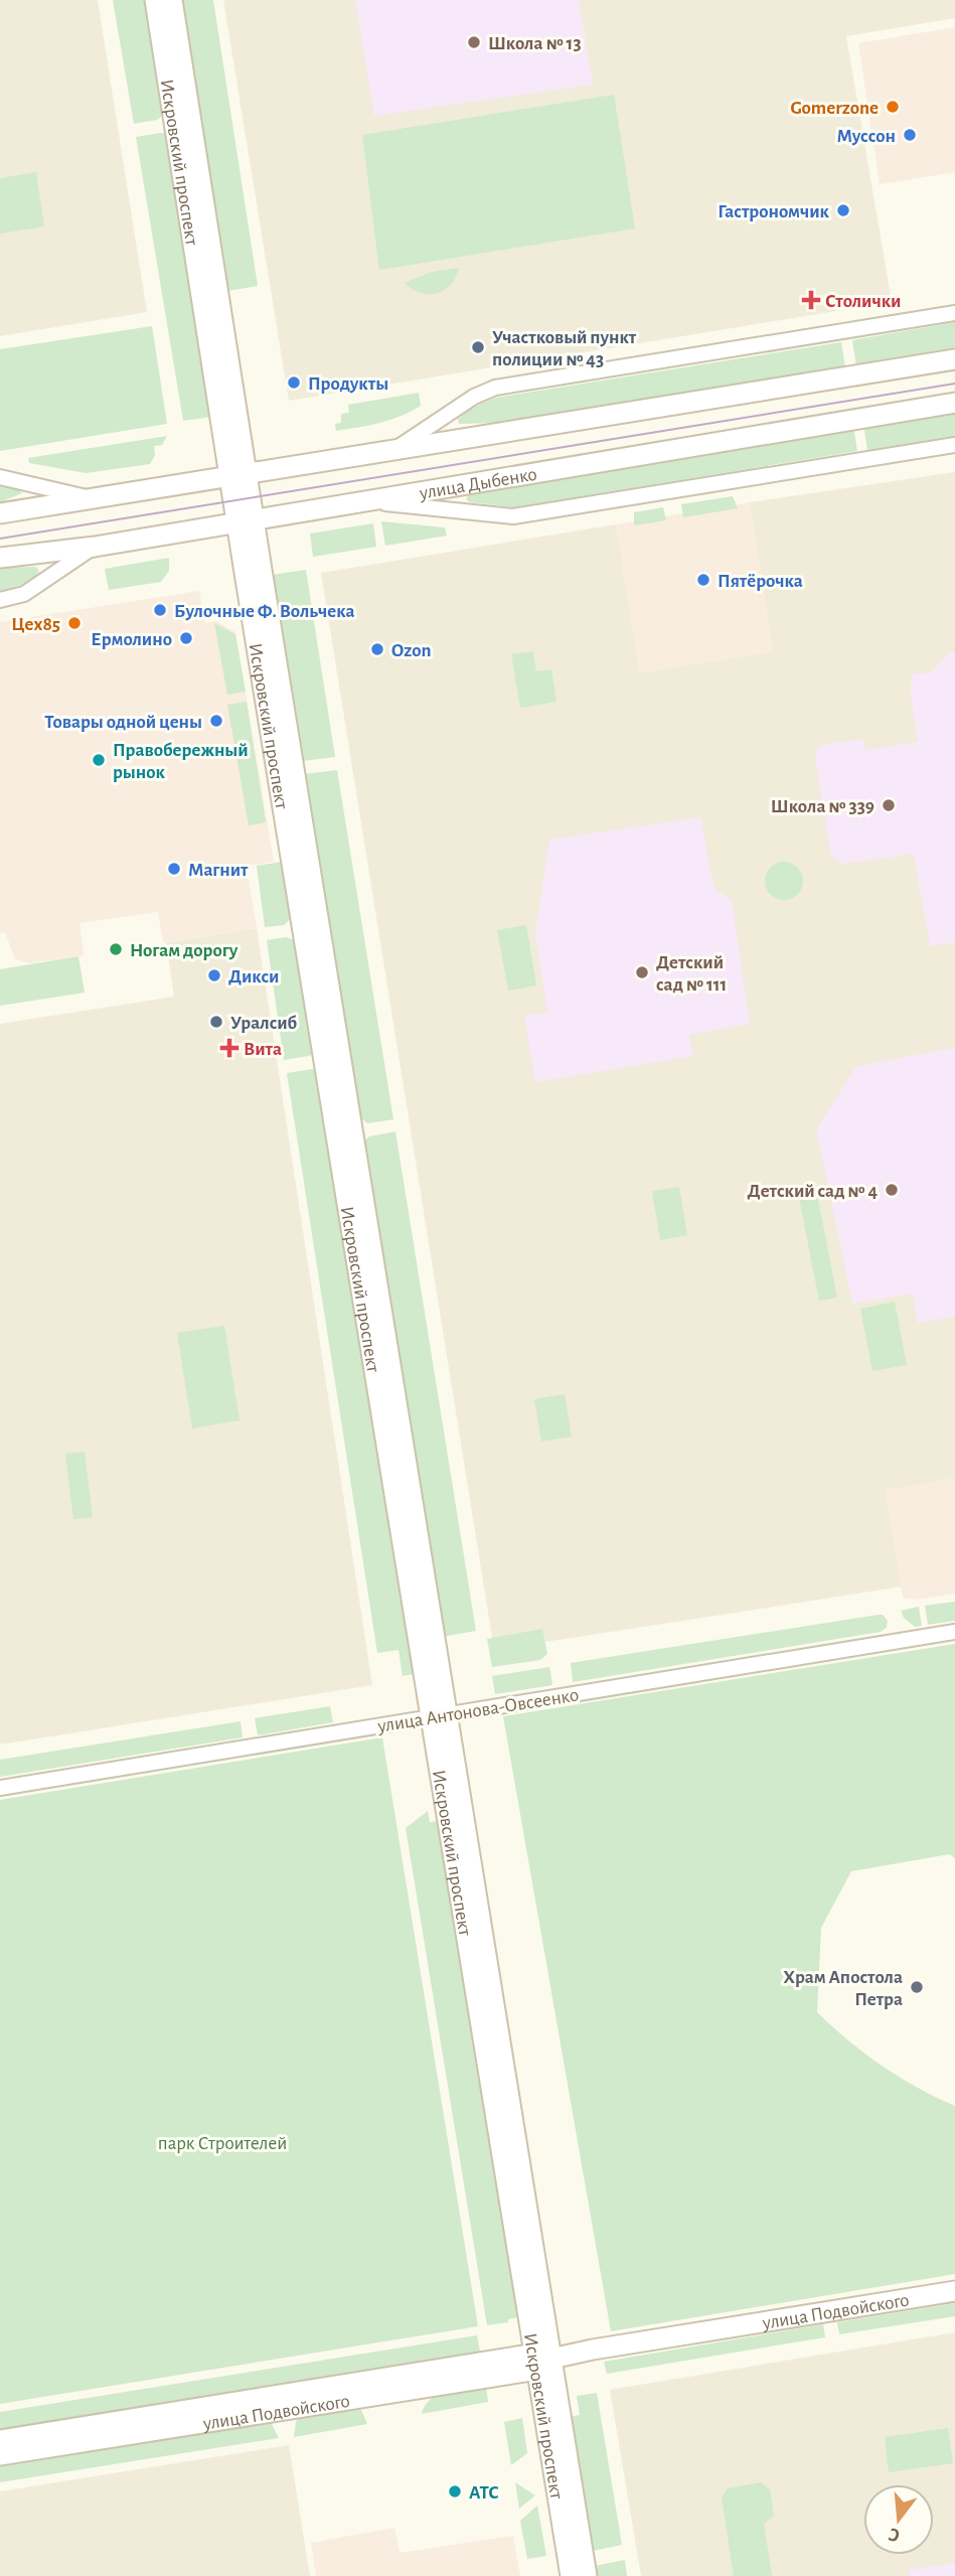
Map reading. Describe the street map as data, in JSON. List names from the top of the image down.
{
  "streets": {
    "street": [
      "Искровский проспект",
      "улица Дыбенко",
      "улица Антонова-Овсеенко",
      "улица Подвойского"
    ]
  },
  "crossings": [
    ["Искровский проспект", "улица Дыбенко"],
    ["Искровский проспект", "улица Антонова-Овсеенко"],
    ["Искровский проспект", "улица Подвойского"]
  ],
  "parks": ["парк Строителей"],
  "places": {
    "other": [
      "Школа № 13",
      "Gomerzone",
      "Муссон",
      "Гастрономчик",
      "Участковый пункт полиции № 43",
      "Продукты",
      "Пятёрочка",
      "Булочные Ф. Вольчека",
      "Цех85",
      "Ермолино",
      "Ozon",
      "Товары одной цены",
      "Правобережный рынок",
      "Школа № 339",
      "Магнит",
      "Ногам дорогу",
      "Детский сад № 111",
      "Дикси",
      "Уралсиб",
      "Детский сад № 4",
      "Храм Апостола Петра",
      "АТС"
    ],
    "health": ["Столички", "Вита"]
  },
  "north": "bottom"
}
